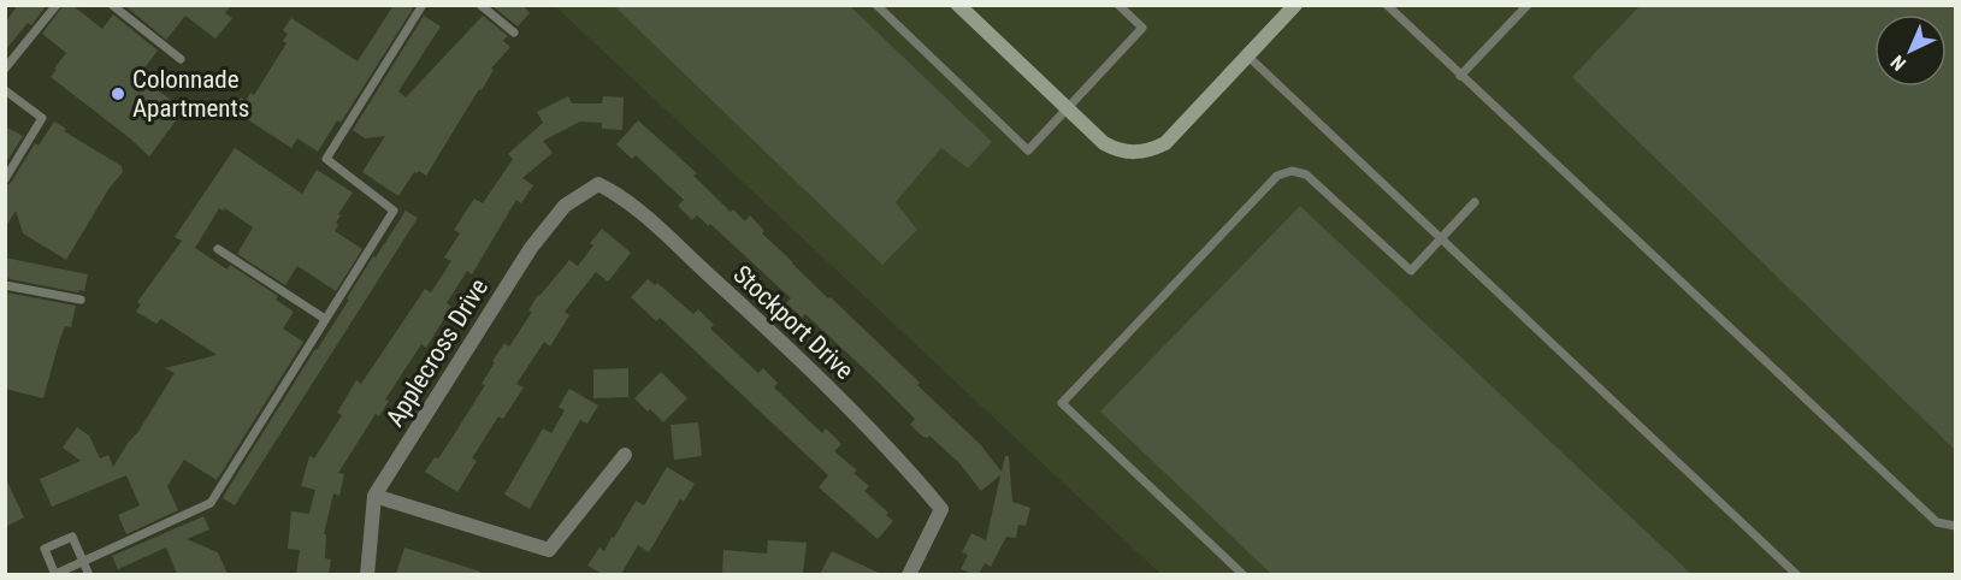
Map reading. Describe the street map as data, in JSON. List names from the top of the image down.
{
  "streets": {
    "street": ["Stockport Drive", "Applecross Drive"]
  },
  "crossings": [
    ["Stockport Drive", "Applecross Drive"]
  ],
  "places": ["Colonnade Apartments"],
  "north": "bottom left"
}
